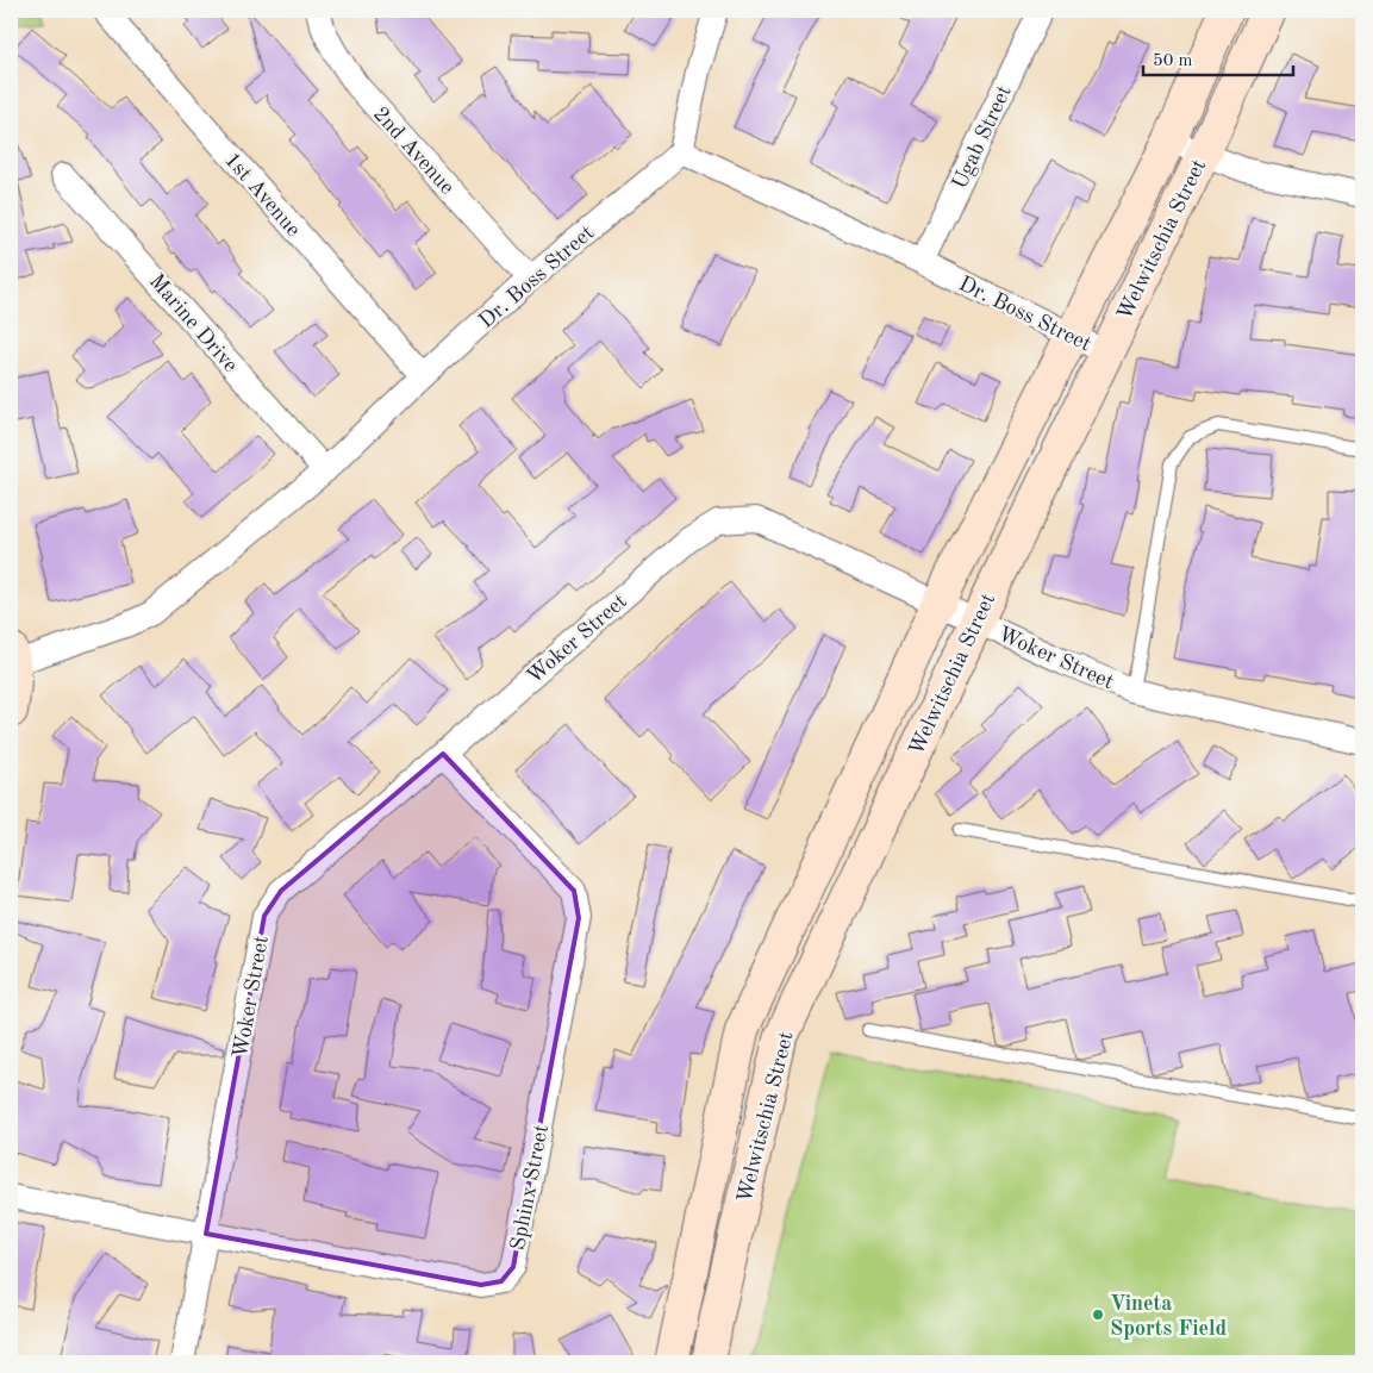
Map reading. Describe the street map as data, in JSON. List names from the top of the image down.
{
  "streets": {
    "street": [
      "Ugab Street",
      "2nd Avenue",
      "1st Avenue",
      "Welwitschia Street",
      "Dr. Boss Street",
      "Marine Drive",
      "Woker Street",
      "Sphinx Street"
    ]
  },
  "crossings": [
    ["Ugab Street", "Dr. Boss Street"],
    ["2nd Avenue", "Dr. Boss Street"],
    ["1st Avenue", "Dr. Boss Street"],
    ["Welwitschia Street", "Dr. Boss Street"],
    ["Welwitschia Street", "Woker Street"],
    ["Dr. Boss Street", "Marine Drive"],
    ["Woker Street", "Sphinx Street"]
  ],
  "places": ["Vineta Sports Field"],
  "scale_bar": "50 m"
}
